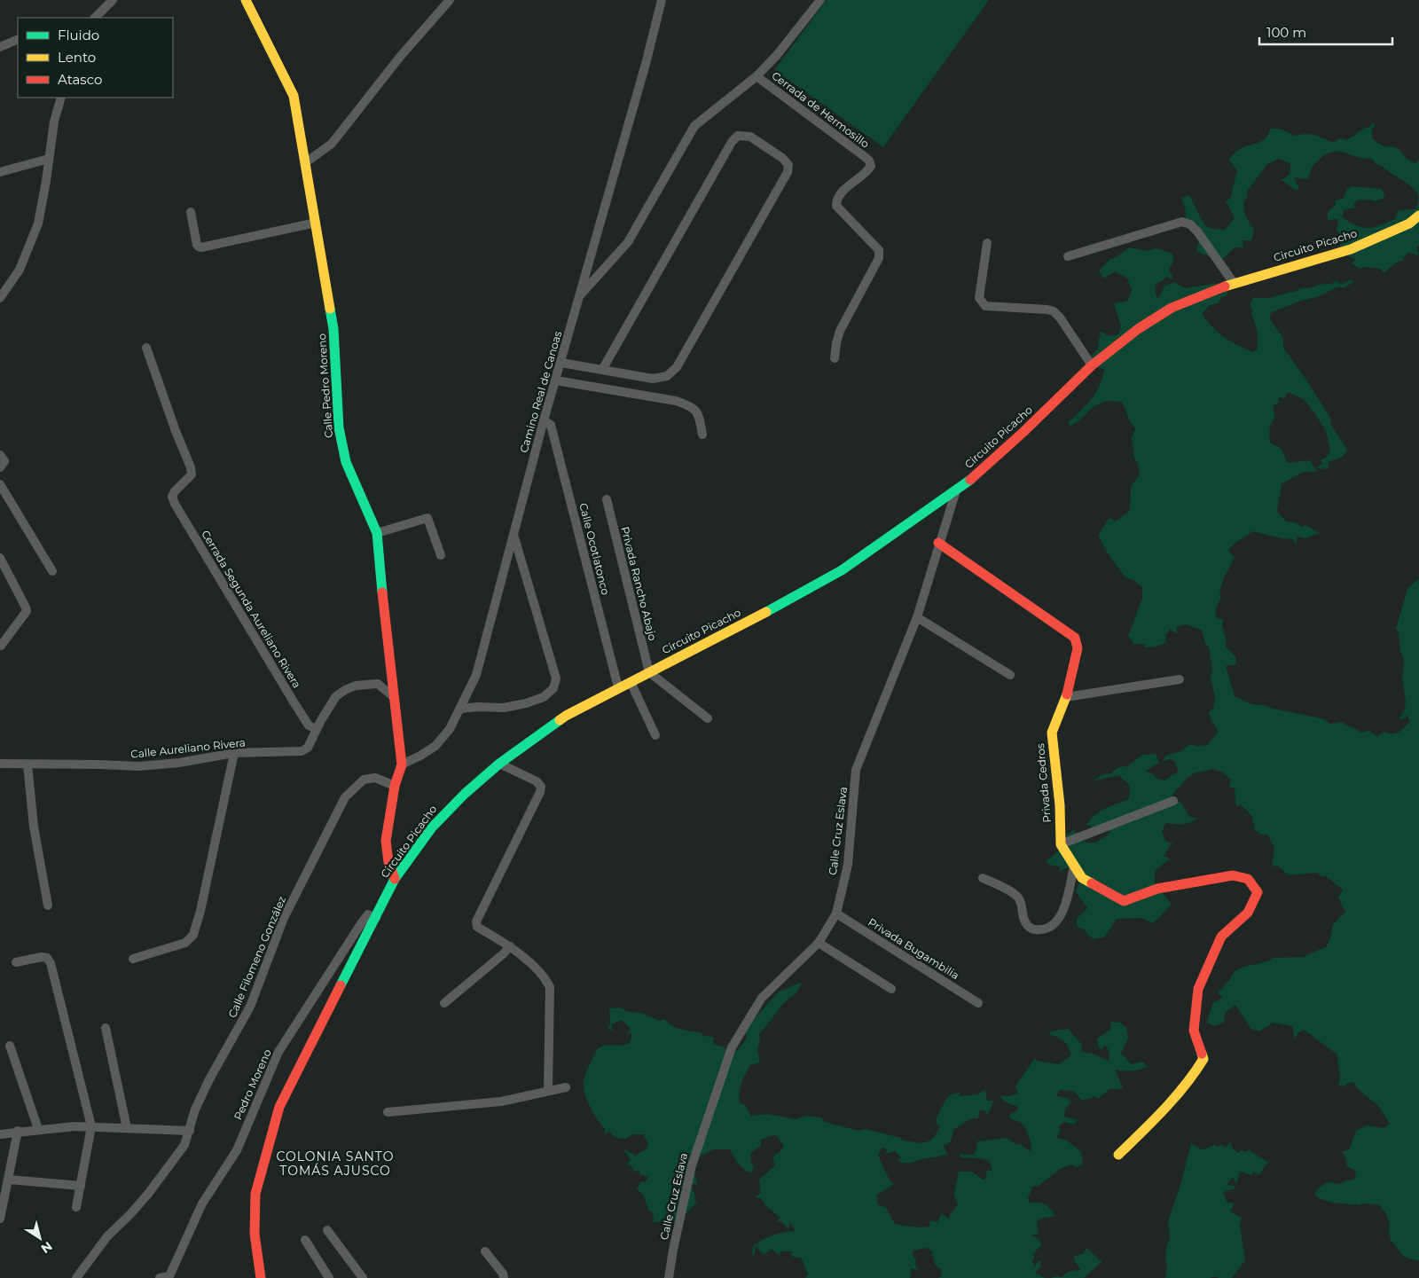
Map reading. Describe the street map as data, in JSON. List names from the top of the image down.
{
  "streets": {
    "street": [
      "Cerrada de Hermosillo",
      "Circuito Picacho",
      "Calle Pedro Moreno",
      "Camino Real de Canoas",
      "Calle Ocotlatonco",
      "Privada Rancho Abajo",
      "Cerrada Segunda Aureliano Rivera",
      "Calle Aureliano Rivera",
      "Privada Cedros",
      "Calle Cruz Eslava",
      "Privada Bugambilia",
      "Calle Filomeno González",
      "Pedro Moreno"
    ]
  },
  "crossings": [
    ["Circuito Picacho", "Calle Pedro Moreno"],
    ["Circuito Picacho", "Calle Ocotlatonco"],
    ["Circuito Picacho", "Privada Rancho Abajo"],
    ["Circuito Picacho", "Calle Cruz Eslava"],
    ["Circuito Picacho", "Pedro Moreno"],
    ["Calle Pedro Moreno", "Camino Real de Canoas"],
    ["Calle Pedro Moreno", "Calle Aureliano Rivera"],
    ["Calle Pedro Moreno", "Calle Filomeno González"],
    ["Camino Real de Canoas", "Calle Ocotlatonco"],
    ["Cerrada Segunda Aureliano Rivera", "Calle Aureliano Rivera"],
    ["Privada Cedros", "Calle Cruz Eslava"],
    ["Calle Cruz Eslava", "Privada Bugambilia"]
  ],
  "districts": ["COLONIA SANTO TOMÁS AJUSCO"],
  "legend": ["Fluido", "Lento", "Atasco"],
  "scale_bar": "100 m",
  "north": "bottom right"
}
